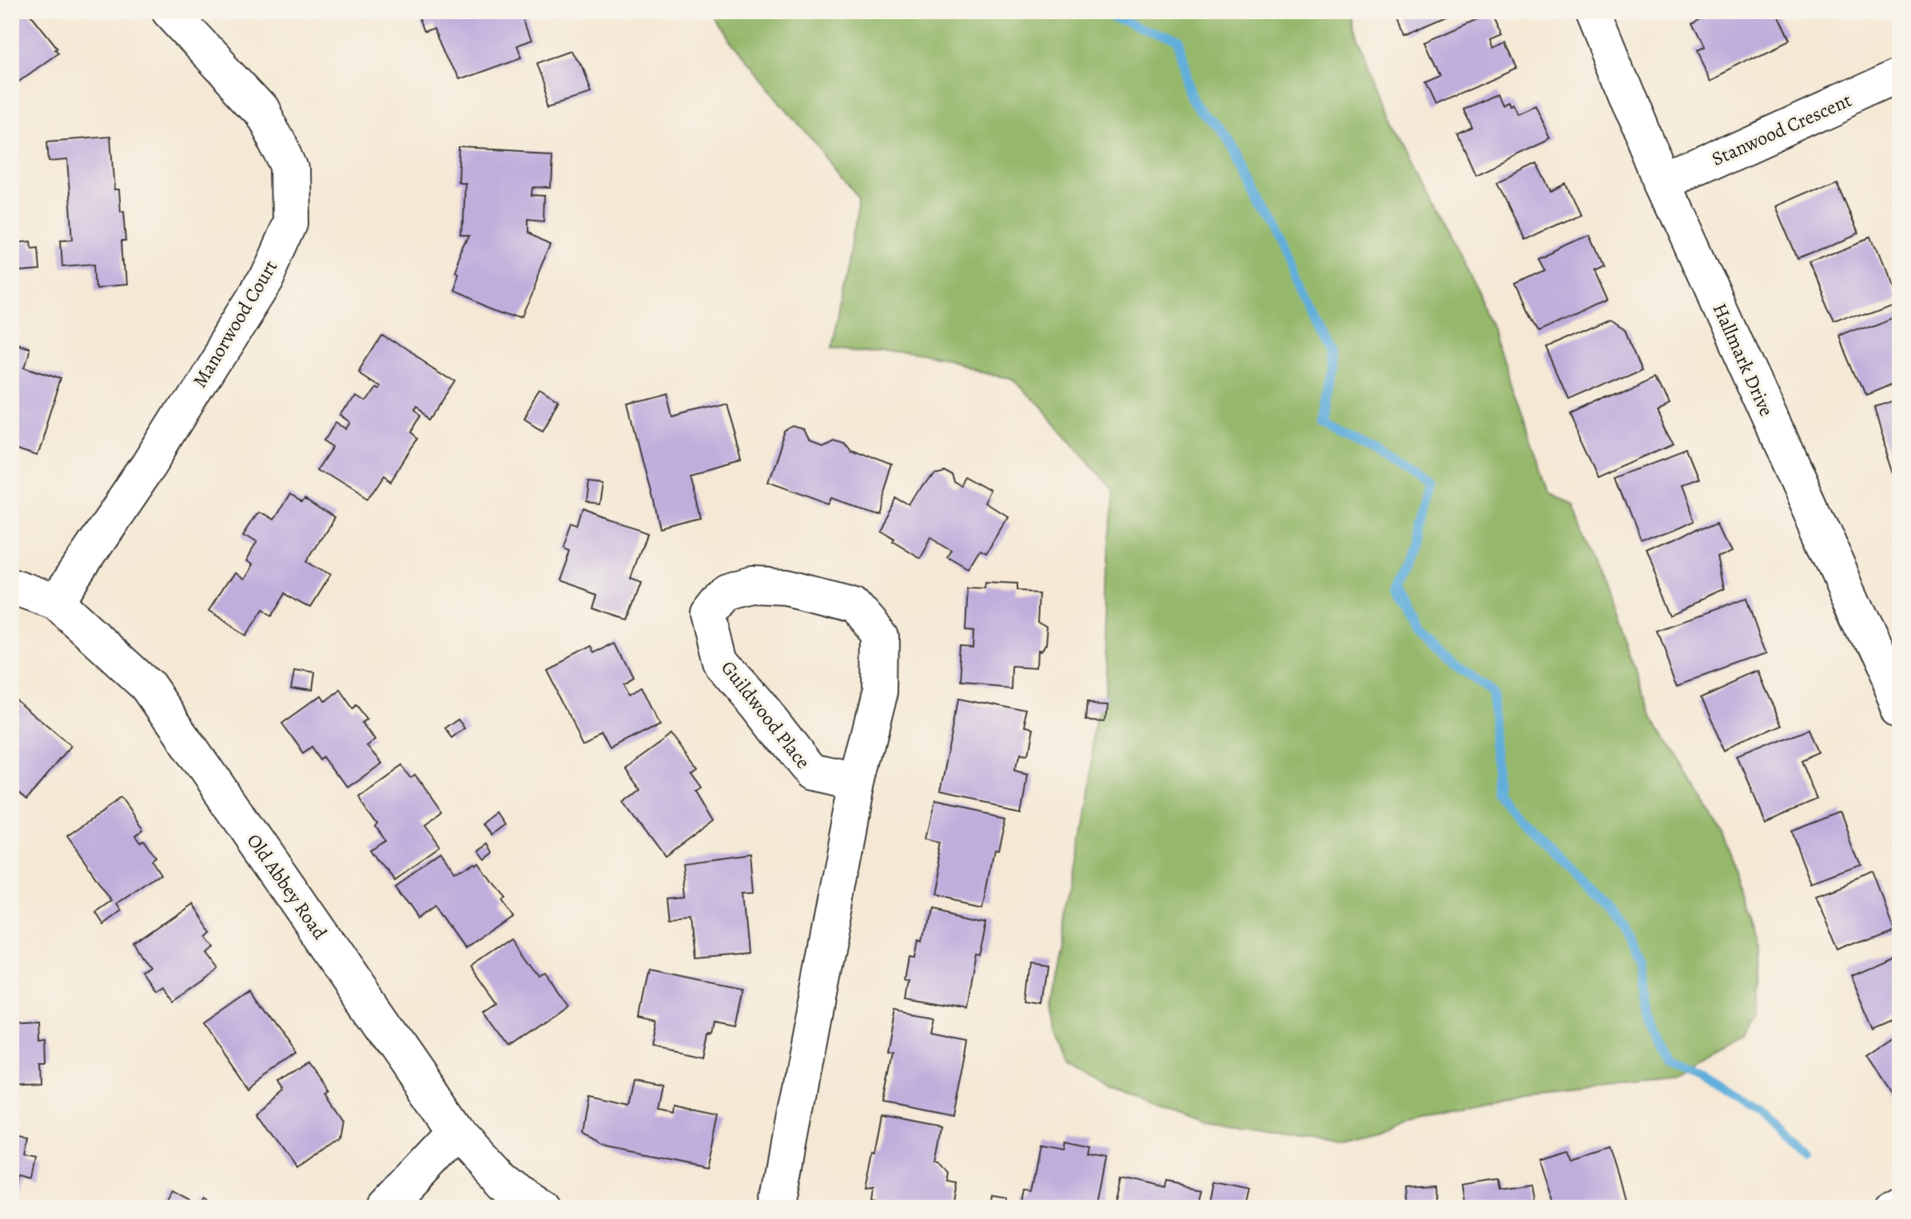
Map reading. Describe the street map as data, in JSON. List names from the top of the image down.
{
  "streets": {
    "street": [
      "Stanwood Crescent",
      "Manorwood Court",
      "Hallmark Drive",
      "Guildwood Place",
      "Old Abbey Road"
    ]
  },
  "crossings": [
    ["Stanwood Crescent", "Hallmark Drive"],
    ["Manorwood Court", "Old Abbey Road"]
  ]
}
